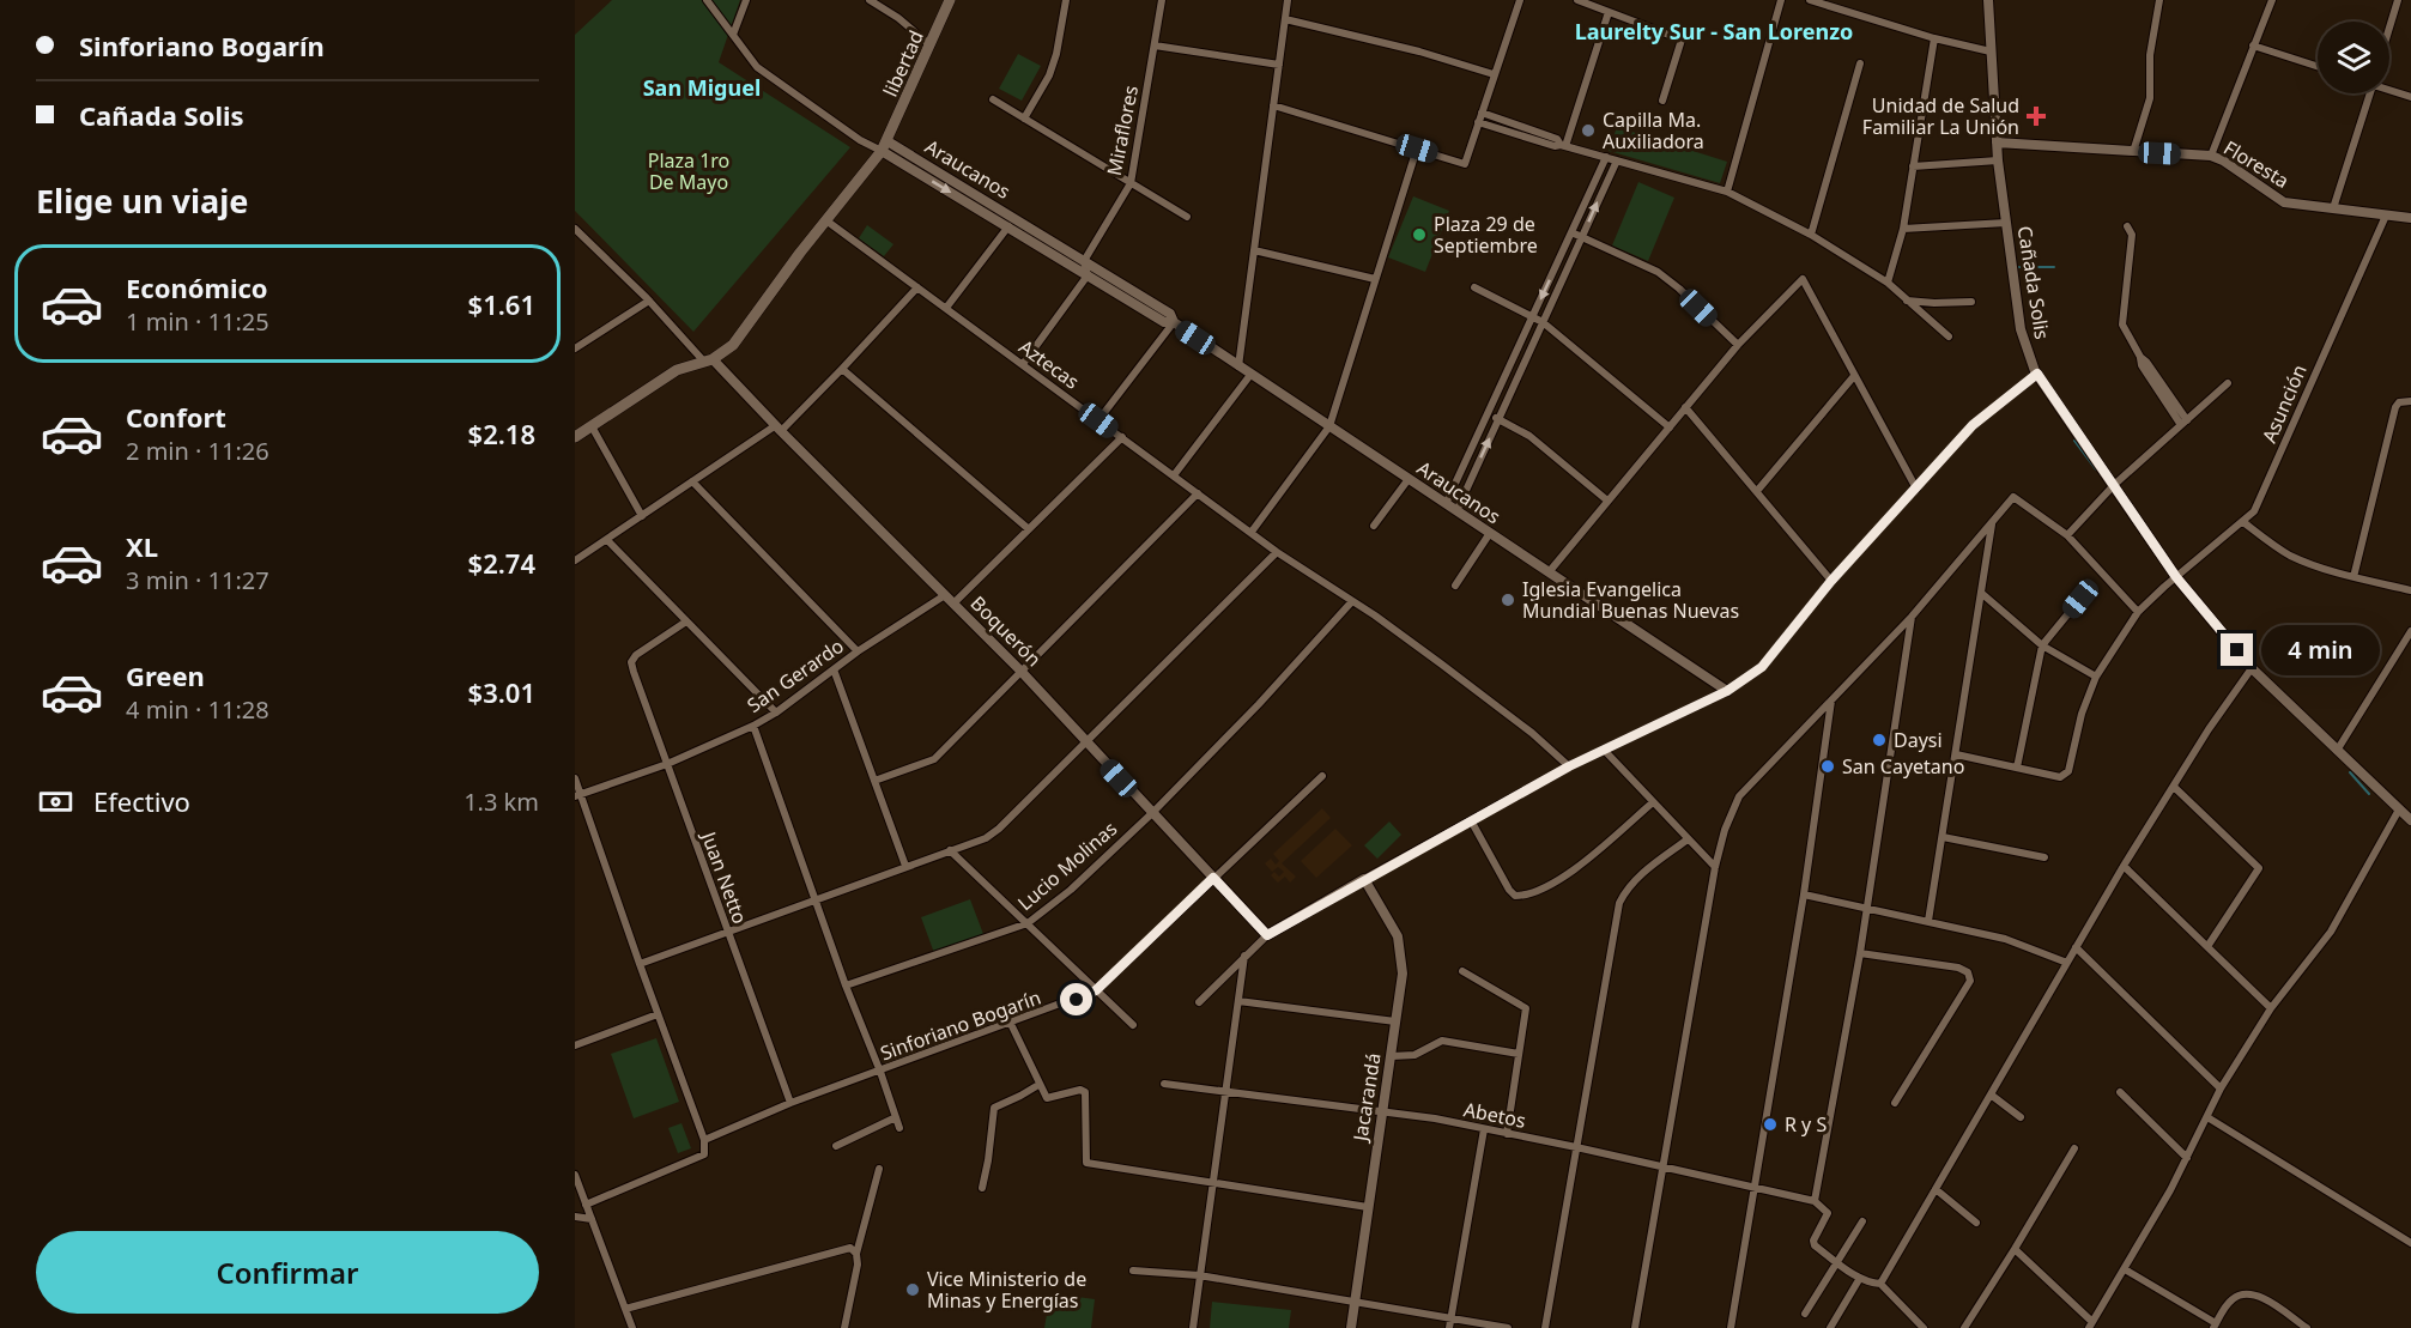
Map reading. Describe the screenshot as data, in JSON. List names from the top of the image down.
{
  "streets": {
    "main road": ["libertad"],
    "street": [
      "Miraflores",
      "Floresta",
      "Araucanos",
      "Cañada Solis",
      "Aztecas",
      "Asunción",
      "Boquerón",
      "San Gerardo",
      "Lucio Molinas",
      "Juan Netto",
      "Sinforiano Bogarín",
      "Jacarandá",
      "Abetos"
    ]
  },
  "crossings": [
    ["libertad", "Araucanos"],
    ["libertad", "Aztecas"],
    ["libertad", "Boquerón"],
    ["Miraflores", "Araucanos"],
    ["Floresta", "Cañada Solis"],
    ["Floresta", "Asunción"],
    ["Cañada Solis", "Asunción"],
    ["Aztecas", "San Gerardo"],
    ["Aztecas", "Lucio Molinas"],
    ["Boquerón", "San Gerardo"],
    ["Boquerón", "Lucio Molinas"],
    ["Boquerón", "Sinforiano Bogarín"],
    ["San Gerardo", "Juan Netto"],
    ["Juan Netto", "Sinforiano Bogarín"],
    ["Jacarandá", "Abetos"]
  ],
  "districts": ["Laurelty Sur - San Lorenzo", "San Miguel"],
  "parks": ["Plaza 1ro De Mayo"],
  "places": {
    "health": ["Unidad de Salud Familiar La Unión"],
    "other": [
      "Capilla Ma. Auxiliadora",
      "Plaza 29 de Septiembre",
      "Iglesia Evangelica Mundial Buenas Nuevas",
      "Daysi",
      "San Cayetano",
      "R y S",
      "Vice Ministerio de Minas y Energías"
    ]
  },
  "page": {
    "banner": ["Sinforiano Bogarín", "Cañada Solis"],
    "heading": "Elige un viaje",
    "list": [
      {
        "name": "Económico",
        "note": "1 min · 11:25",
        "value": "$1.61"
      },
      {
        "name": "Confort",
        "note": "2 min · 11:26",
        "value": "$2.18"
      },
      {
        "name": "XL",
        "note": "3 min · 11:27",
        "value": "$2.74"
      },
      {
        "name": "Green",
        "note": "4 min · 11:28",
        "value": "$3.01"
      }
    ],
    "bubble": "4 min",
    "pay": ["Efectivo", "1.3 km"],
    "buttons": "Confirmar"
  }
}
